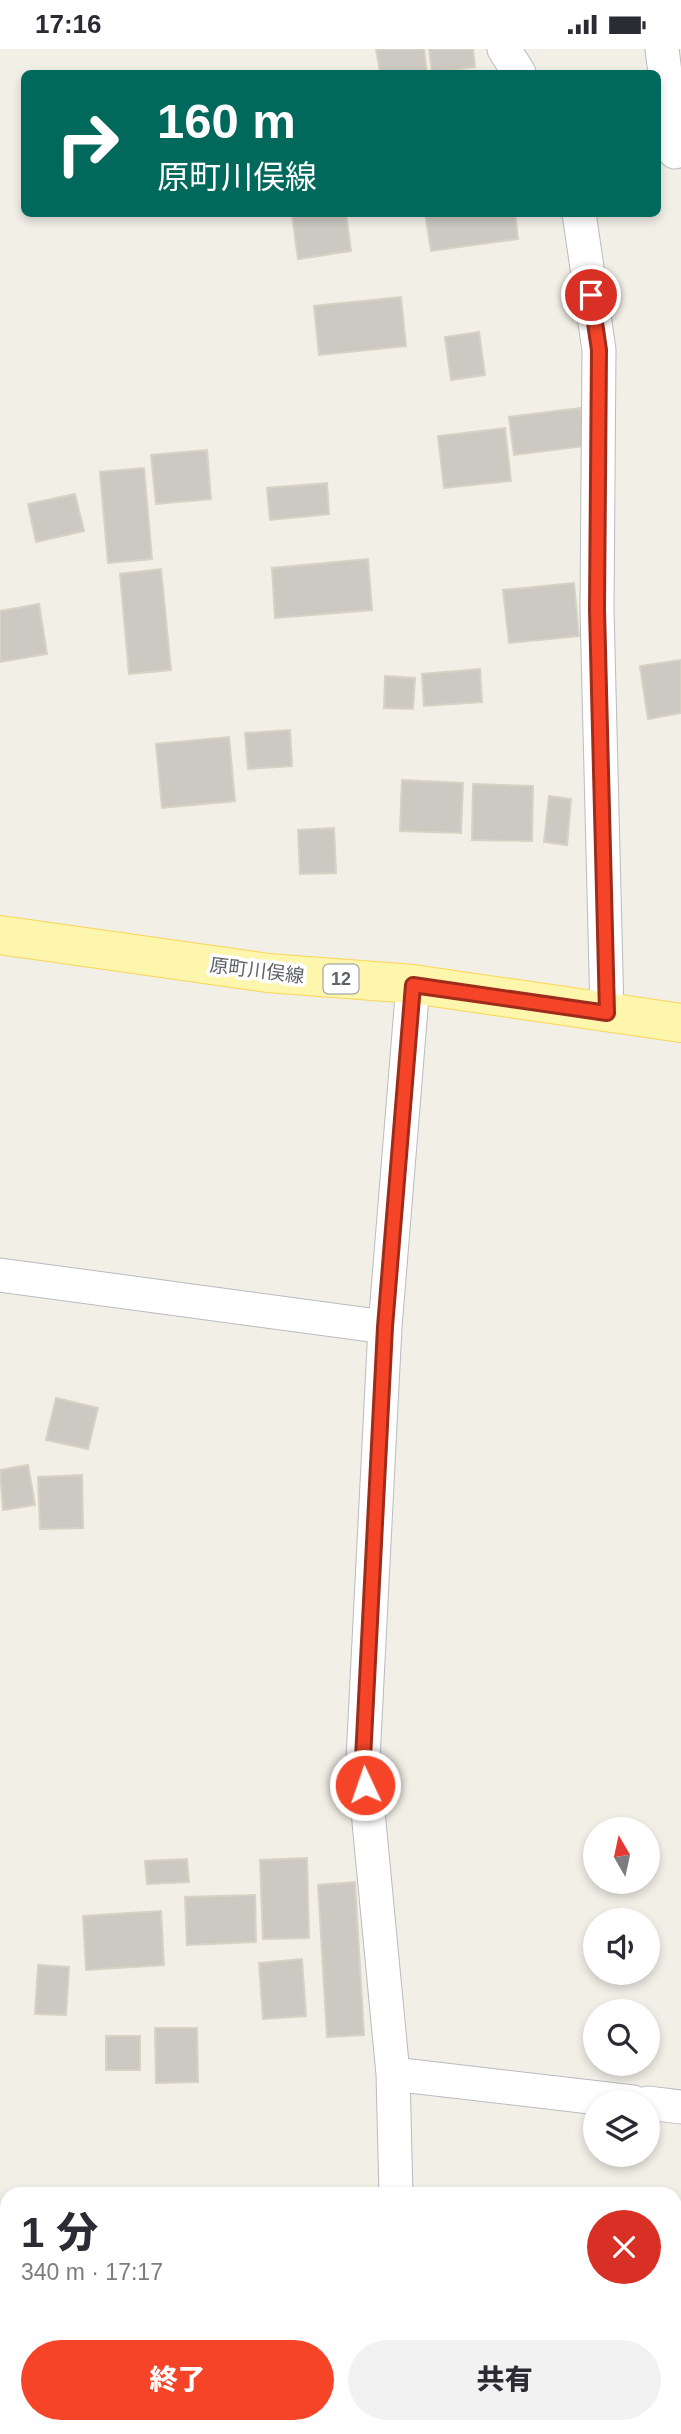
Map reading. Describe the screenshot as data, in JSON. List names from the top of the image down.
{
  "streets": {
    "main road": ["原町川俣線", "12"]
  },
  "north": "top",
  "page": {
    "status": "17:16",
    "turn": ["160 m", "原町川俣線"],
    "heading": ["1 分", "340 m · 17:17"],
    "buttons": ["終了", "共有"]
  }
}
